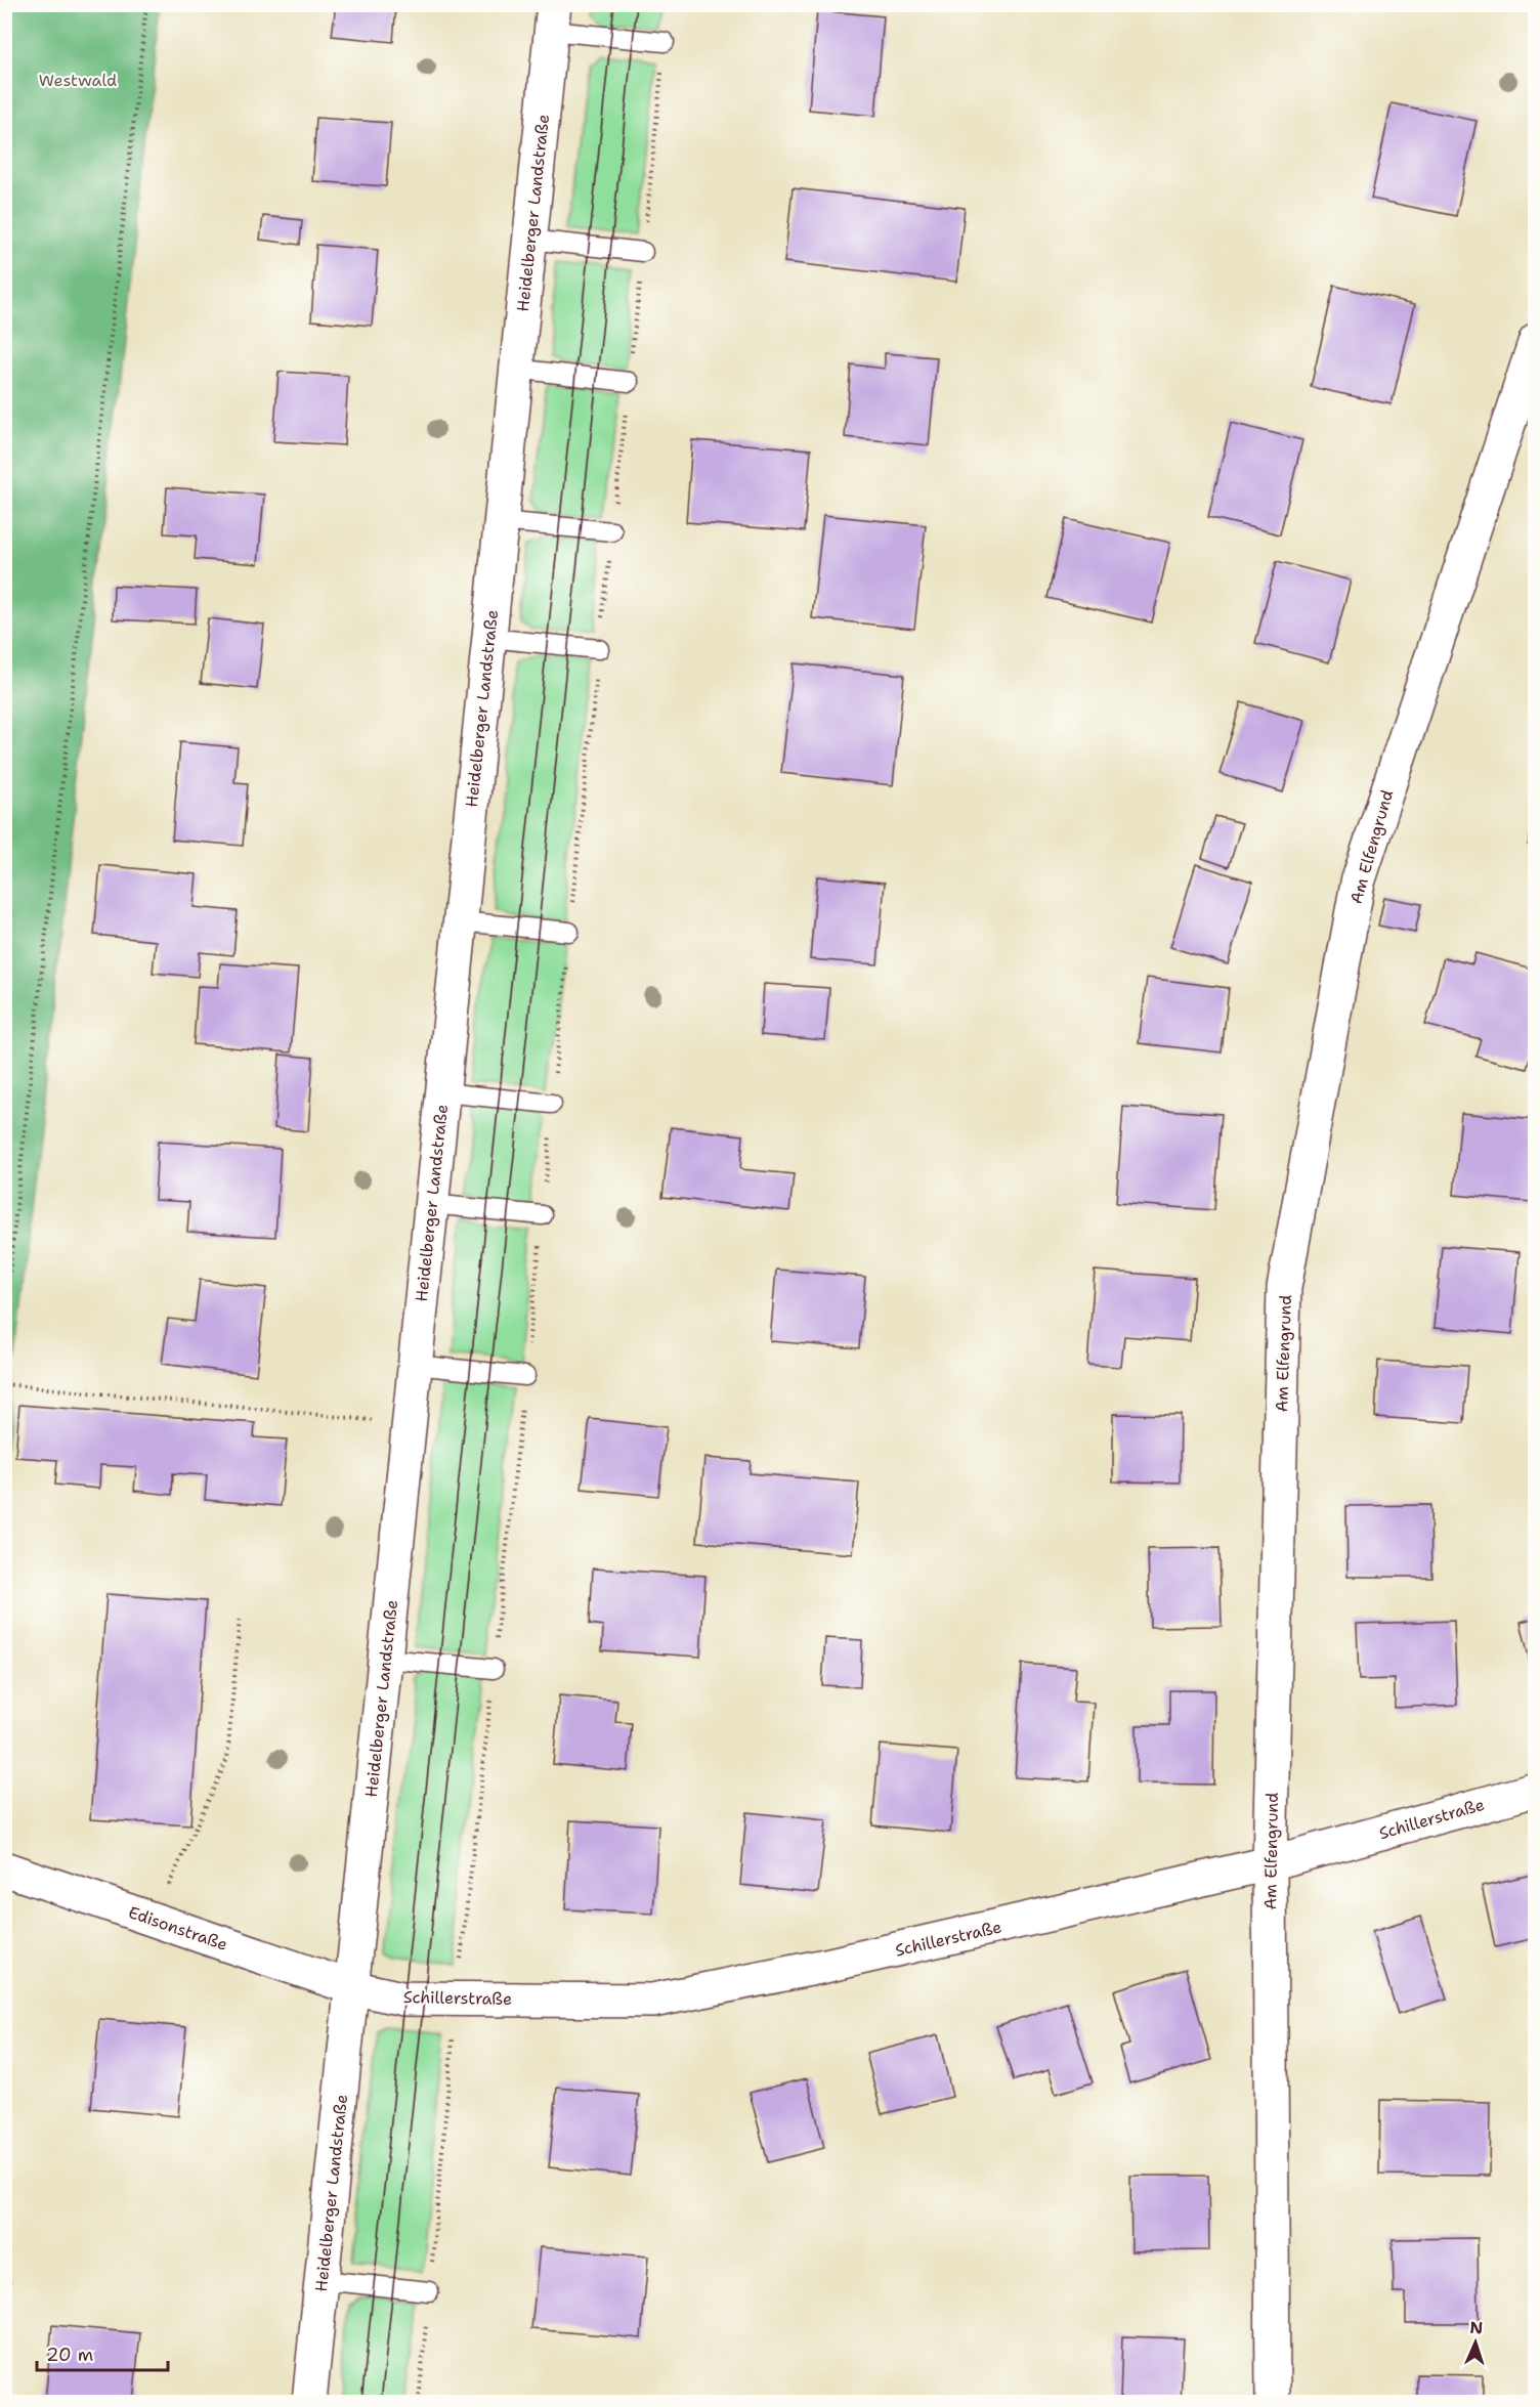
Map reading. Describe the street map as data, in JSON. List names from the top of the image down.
{
  "streets": {
    "street": [
      "Heidelberger Landstraße",
      "Am Elfengrund",
      "Schillerstraße",
      "Edisonstraße"
    ]
  },
  "crossings": [
    ["Heidelberger Landstraße", "Schillerstraße"],
    ["Heidelberger Landstraße", "Edisonstraße"],
    ["Am Elfengrund", "Schillerstraße"],
    ["Schillerstraße", "Edisonstraße"]
  ],
  "parks": ["Westwald"],
  "scale_bar": "20 m",
  "north": "top"
}
